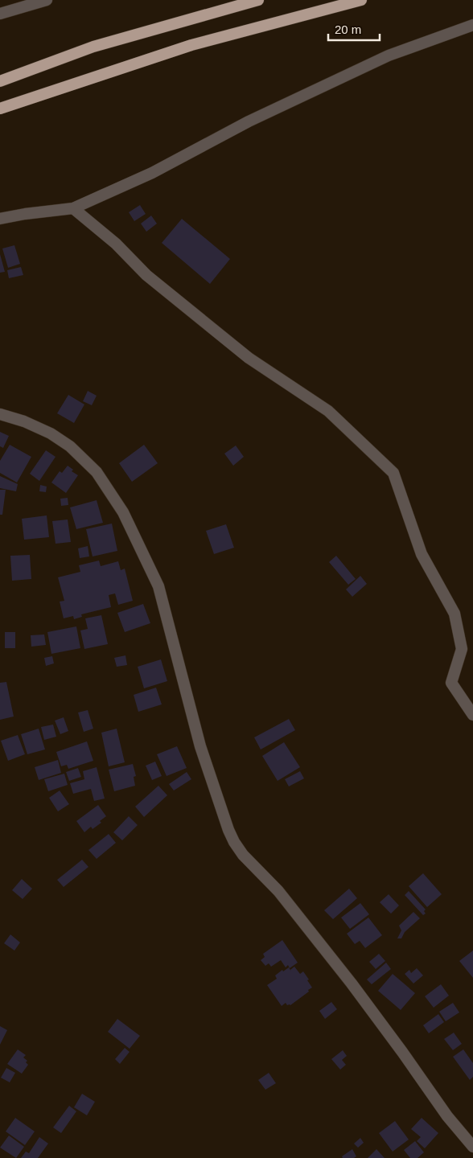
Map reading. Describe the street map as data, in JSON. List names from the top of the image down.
{
  "scale_bar": "20 m"
}
